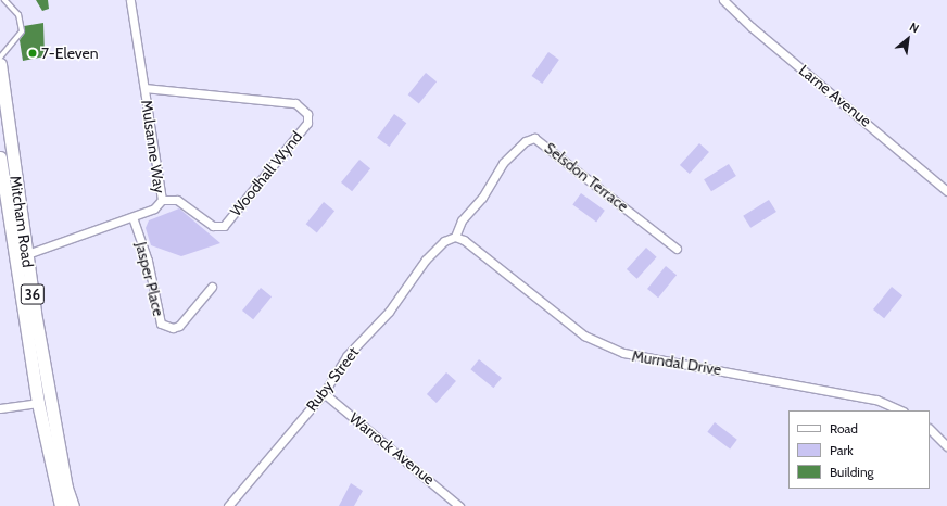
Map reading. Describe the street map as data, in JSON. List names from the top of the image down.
{
  "streets": {
    "main road": ["Mitcham Road", "36"],
    "street": [
      "Larne Avenue",
      "Mulsanne Way",
      "Woodhall Wynd",
      "Selsdon Terrace",
      "Jasper Place",
      "Murndal Drive",
      "Ruby Street",
      "Warrock Avenue"
    ]
  },
  "crossings": [
    ["Mulsanne Way", "Woodhall Wynd"],
    ["Mulsanne Way", "Mitcham Road"],
    ["Mulsanne Way", "Jasper Place"],
    ["Selsdon Terrace", "Murndal Drive"],
    ["Selsdon Terrace", "Ruby Street"],
    ["Murndal Drive", "Ruby Street"],
    ["Ruby Street", "Warrock Avenue"]
  ],
  "places": ["7-Eleven"],
  "legend": ["Road", "Park", "Building"],
  "north": "top right"
}
